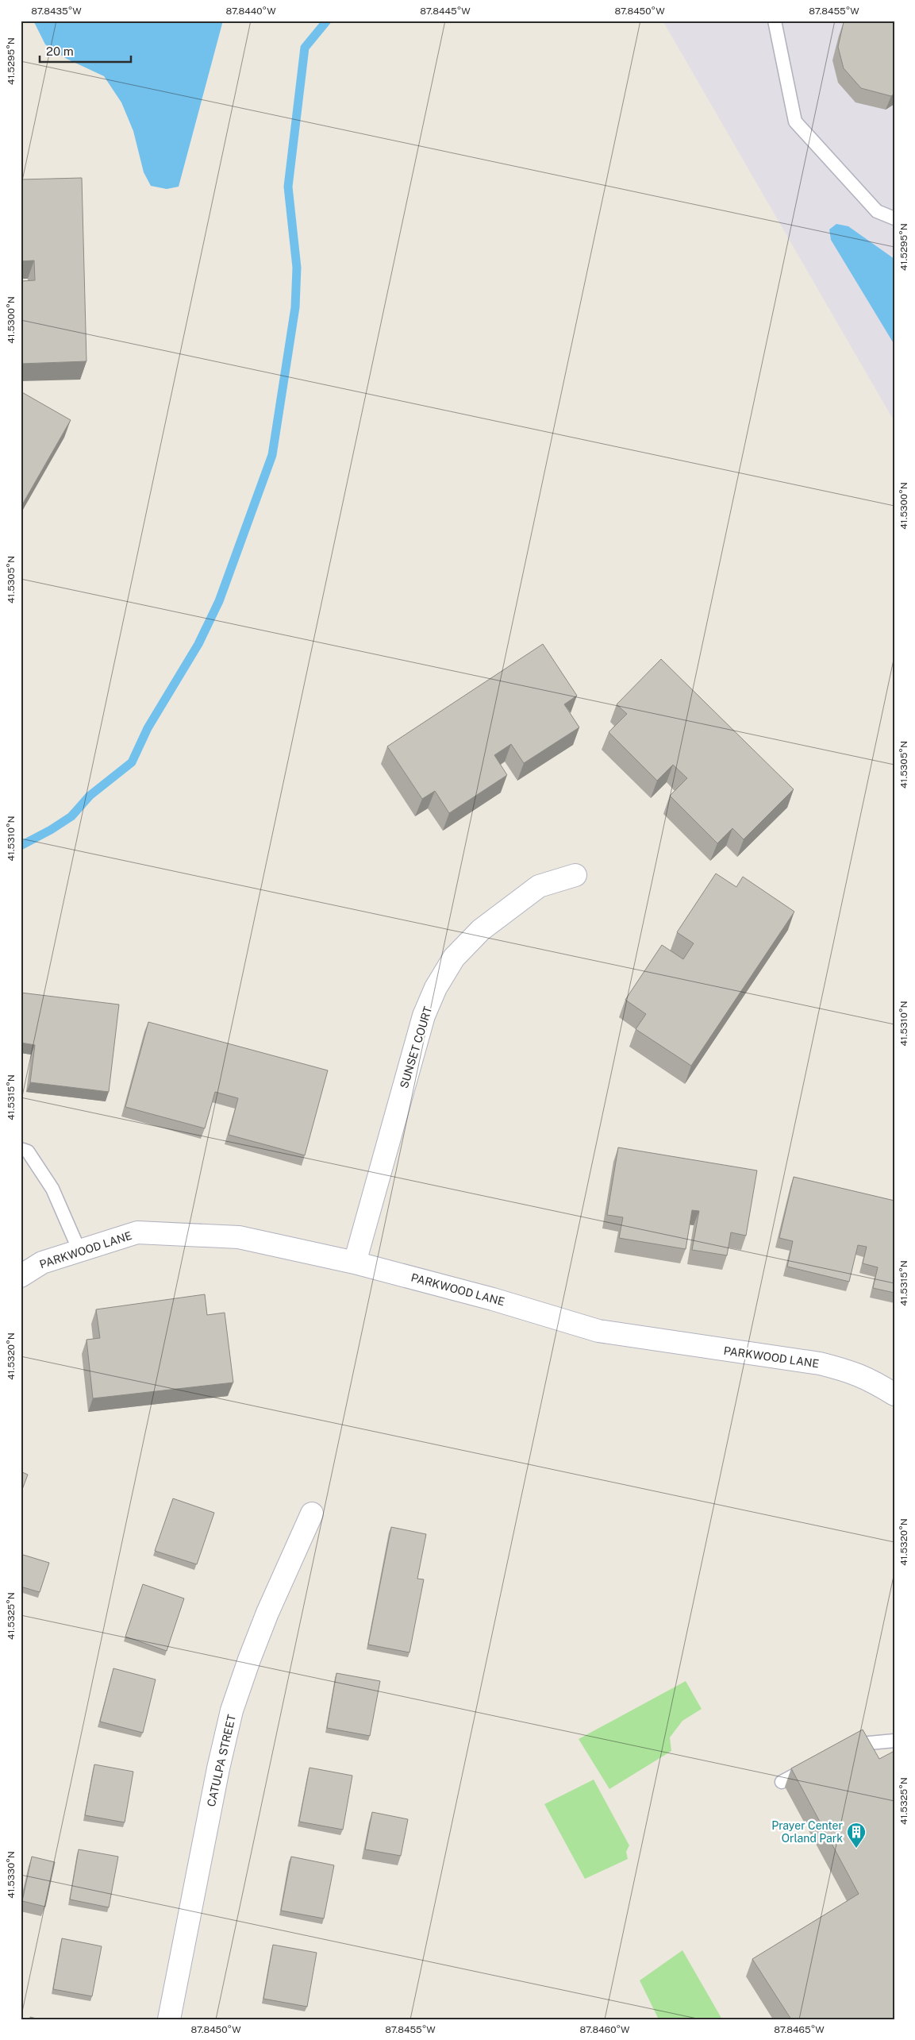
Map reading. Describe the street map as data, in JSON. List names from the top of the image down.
{
  "streets": {
    "street": ["SUNSET COURT", "PARKWOOD LANE", "CATULPA STREET"]
  },
  "crossings": [
    ["SUNSET COURT", "PARKWOOD LANE"]
  ],
  "places": {
    "building": ["Prayer Center Orland Park"]
  },
  "scale_bar": "20 m",
  "coordinates": [
    "87.8435°W",
    "87.8440°W",
    "87.8445°W",
    "87.8450°W",
    "87.8455°W",
    "41.5295°N",
    "41.5300°N",
    "41.5305°N",
    "41.5310°N",
    "41.5315°N",
    "41.5320°N",
    "41.5325°N",
    "41.5330°N",
    "87.8460°W",
    "87.8465°W"
  ]
}
